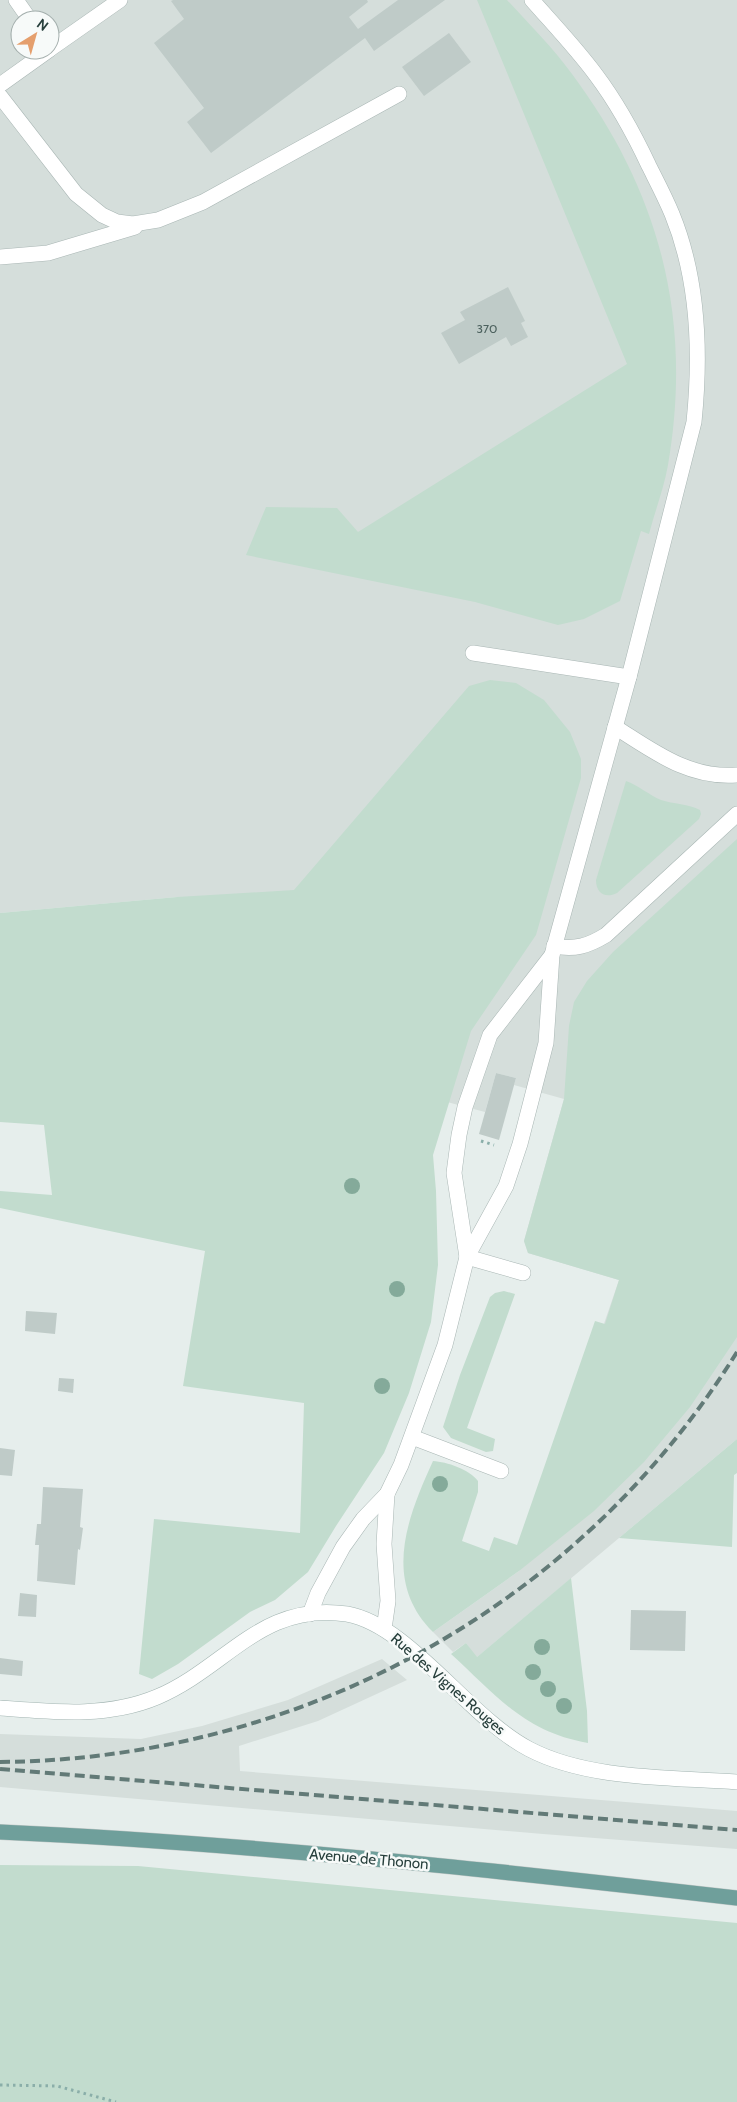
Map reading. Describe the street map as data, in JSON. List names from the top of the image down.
{
  "streets": {
    "main road": ["Avenue de Thonon"],
    "street": ["Rue des Vignes Rouges"]
  },
  "house_numbers": ["370"],
  "north": "top right"
}
